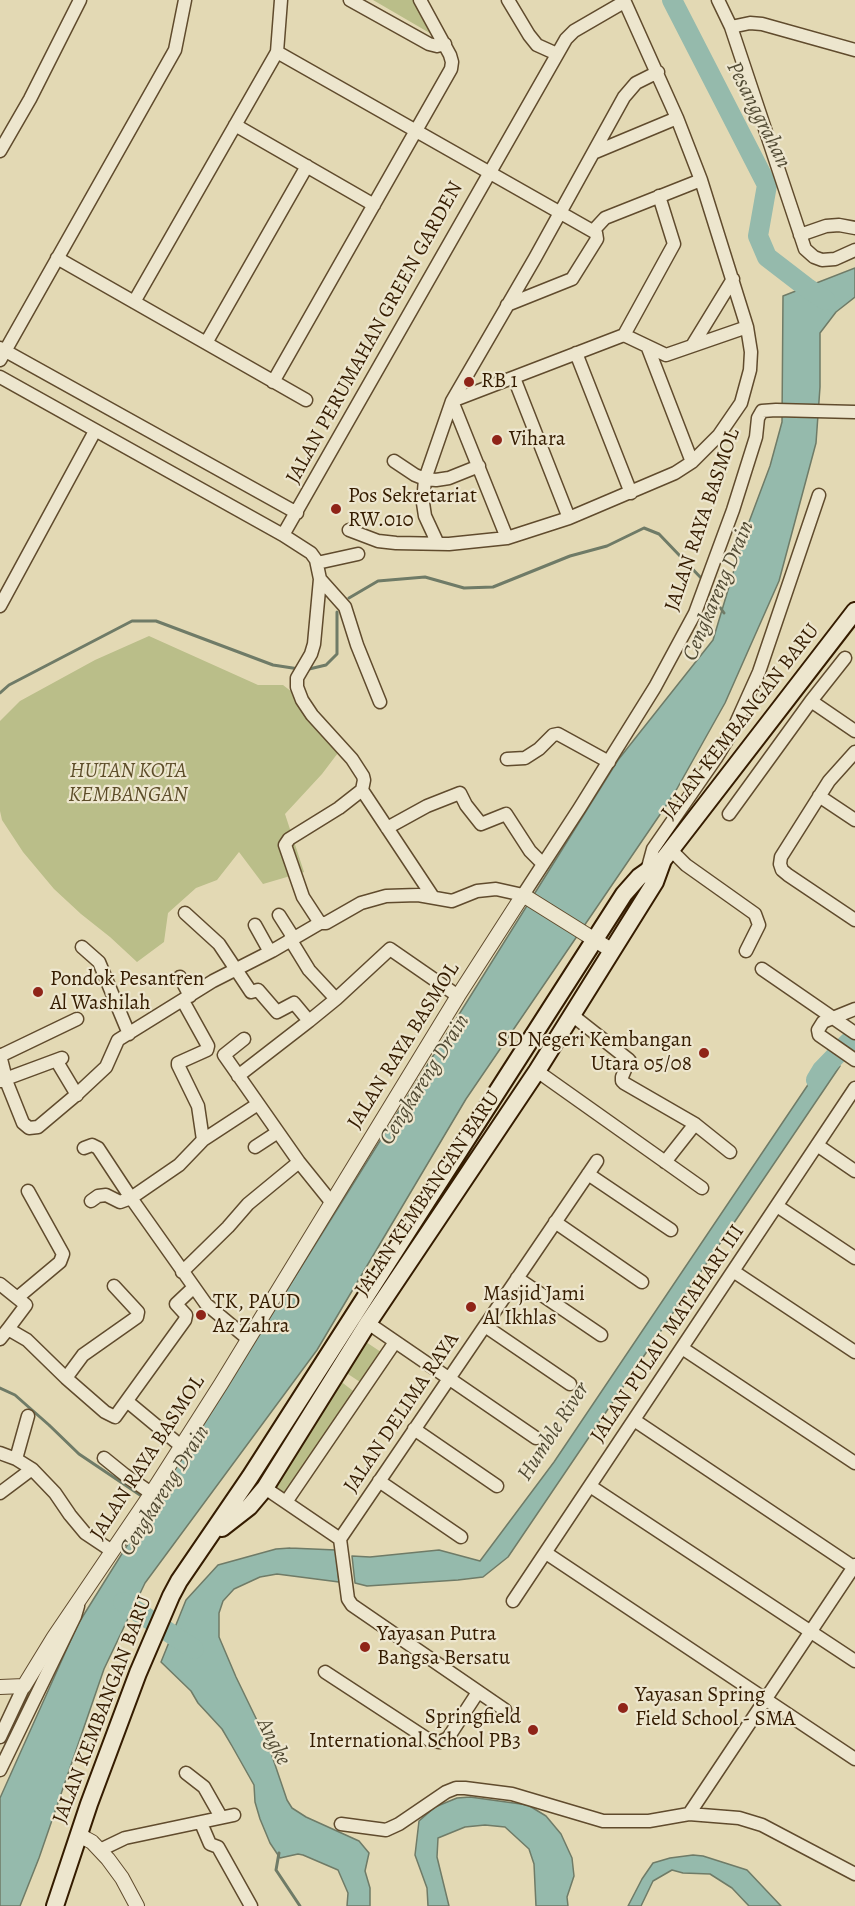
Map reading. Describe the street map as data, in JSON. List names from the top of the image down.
{
  "streets": {
    "main road": ["JALAN KEMBANGAN BARU"],
    "street": [
      "JALAN PERUMAHAN GREEN GARDEN",
      "JALAN RAYA BASMOL",
      "JALAN PULAU MATAHARI III",
      "JALAN DELIMA RAYA"
    ]
  },
  "water": [
    "Pesanggrahan",
    "Cengkareng Drain",
    "Humble River",
    "Angke"
  ],
  "parks": ["HUTAN KOTA KEMBANGAN"],
  "places": [
    "RB 1",
    "Vihara",
    "Pos Sekretariat RW.010",
    "Pondok Pesantren Al Washilah",
    "SD Negeri Kembangan Utara 05/08",
    "Masjid Jami Al Ikhlas",
    "TK, PAUD Az Zahra",
    "Yayasan Putra Bangsa Bersatu",
    "Yayasan Spring Field School - SMA",
    "Springfield International School PB3"
  ]
}
